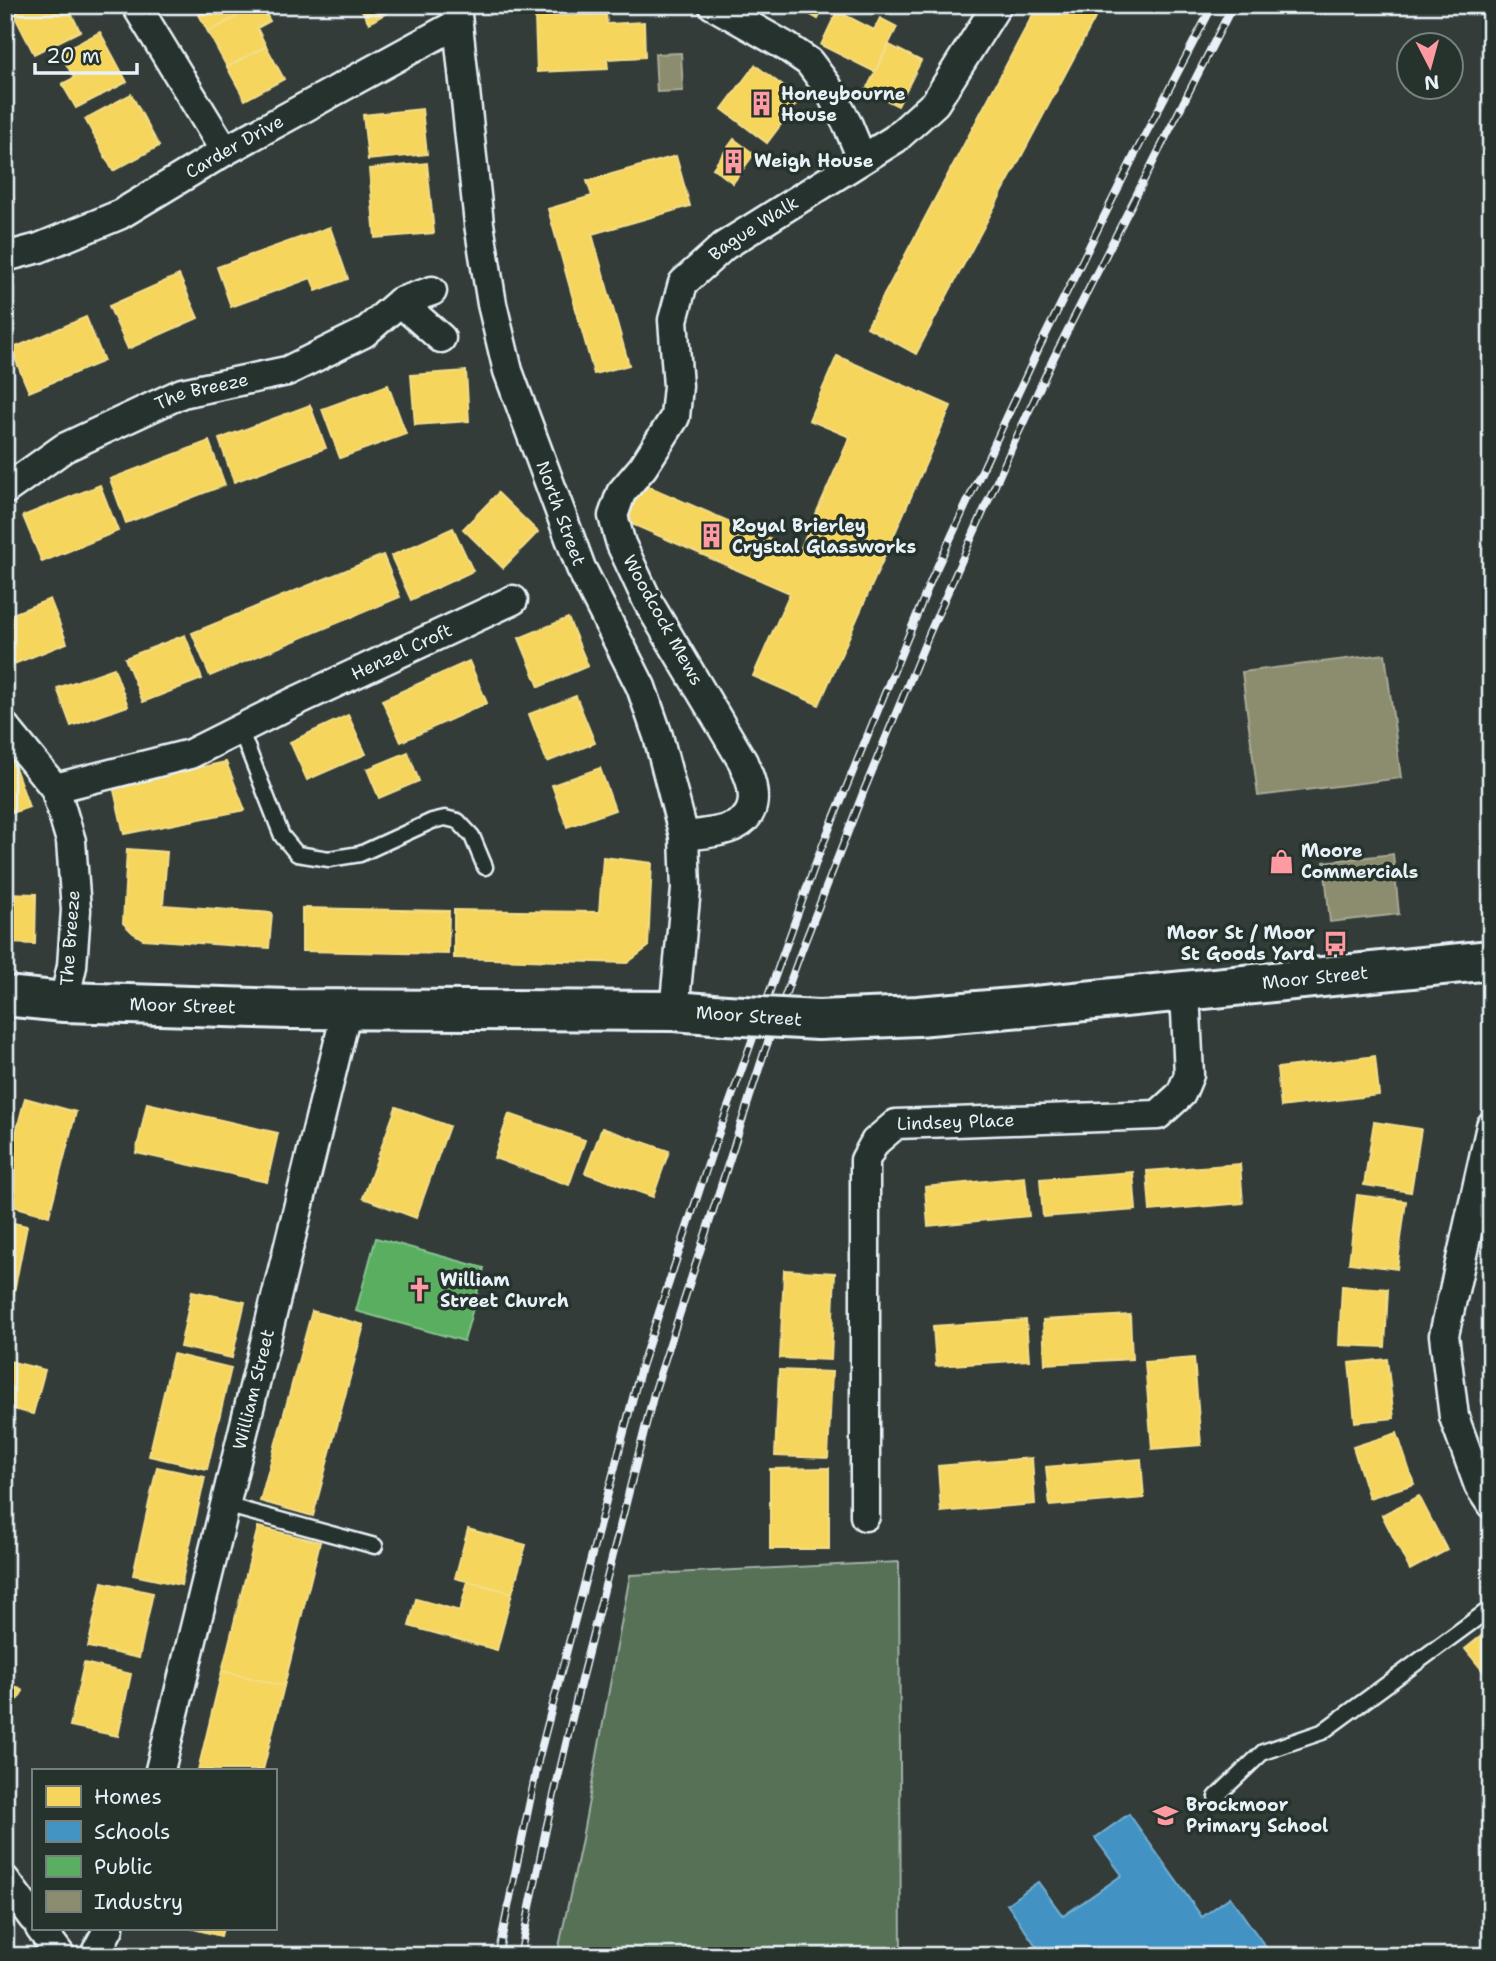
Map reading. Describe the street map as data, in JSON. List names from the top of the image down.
{
  "streets": {
    "street": [
      "Carder Drive",
      "Bague Walk",
      "The Breeze",
      "North Street",
      "Woodcock Mews",
      "Henzel Croft",
      "Moor Street",
      "Lindsey Place",
      "William Street"
    ]
  },
  "crossings": [
    ["Carder Drive", "North Street"],
    ["Bague Walk", "Woodcock Mews"],
    ["The Breeze", "Henzel Croft"],
    ["The Breeze", "Moor Street"],
    ["North Street", "Woodcock Mews"],
    ["North Street", "Moor Street"],
    ["Moor Street", "Lindsey Place"],
    ["Moor Street", "William Street"]
  ],
  "places": {
    "building": ["Honeybourne House", "Weigh House", "Royal Brierley Crystal Glassworks"],
    "shop": ["Moore Commercials"],
    "bus stop": ["Moor St / Moor St Goods Yard"],
    "church": ["William Street Church"],
    "school or university": ["Brockmoor Primary School"]
  },
  "legend": [
    "Homes",
    "Schools",
    "Public",
    "Industry"
  ],
  "scale_bar": "20 m",
  "north": "bottom"
}
